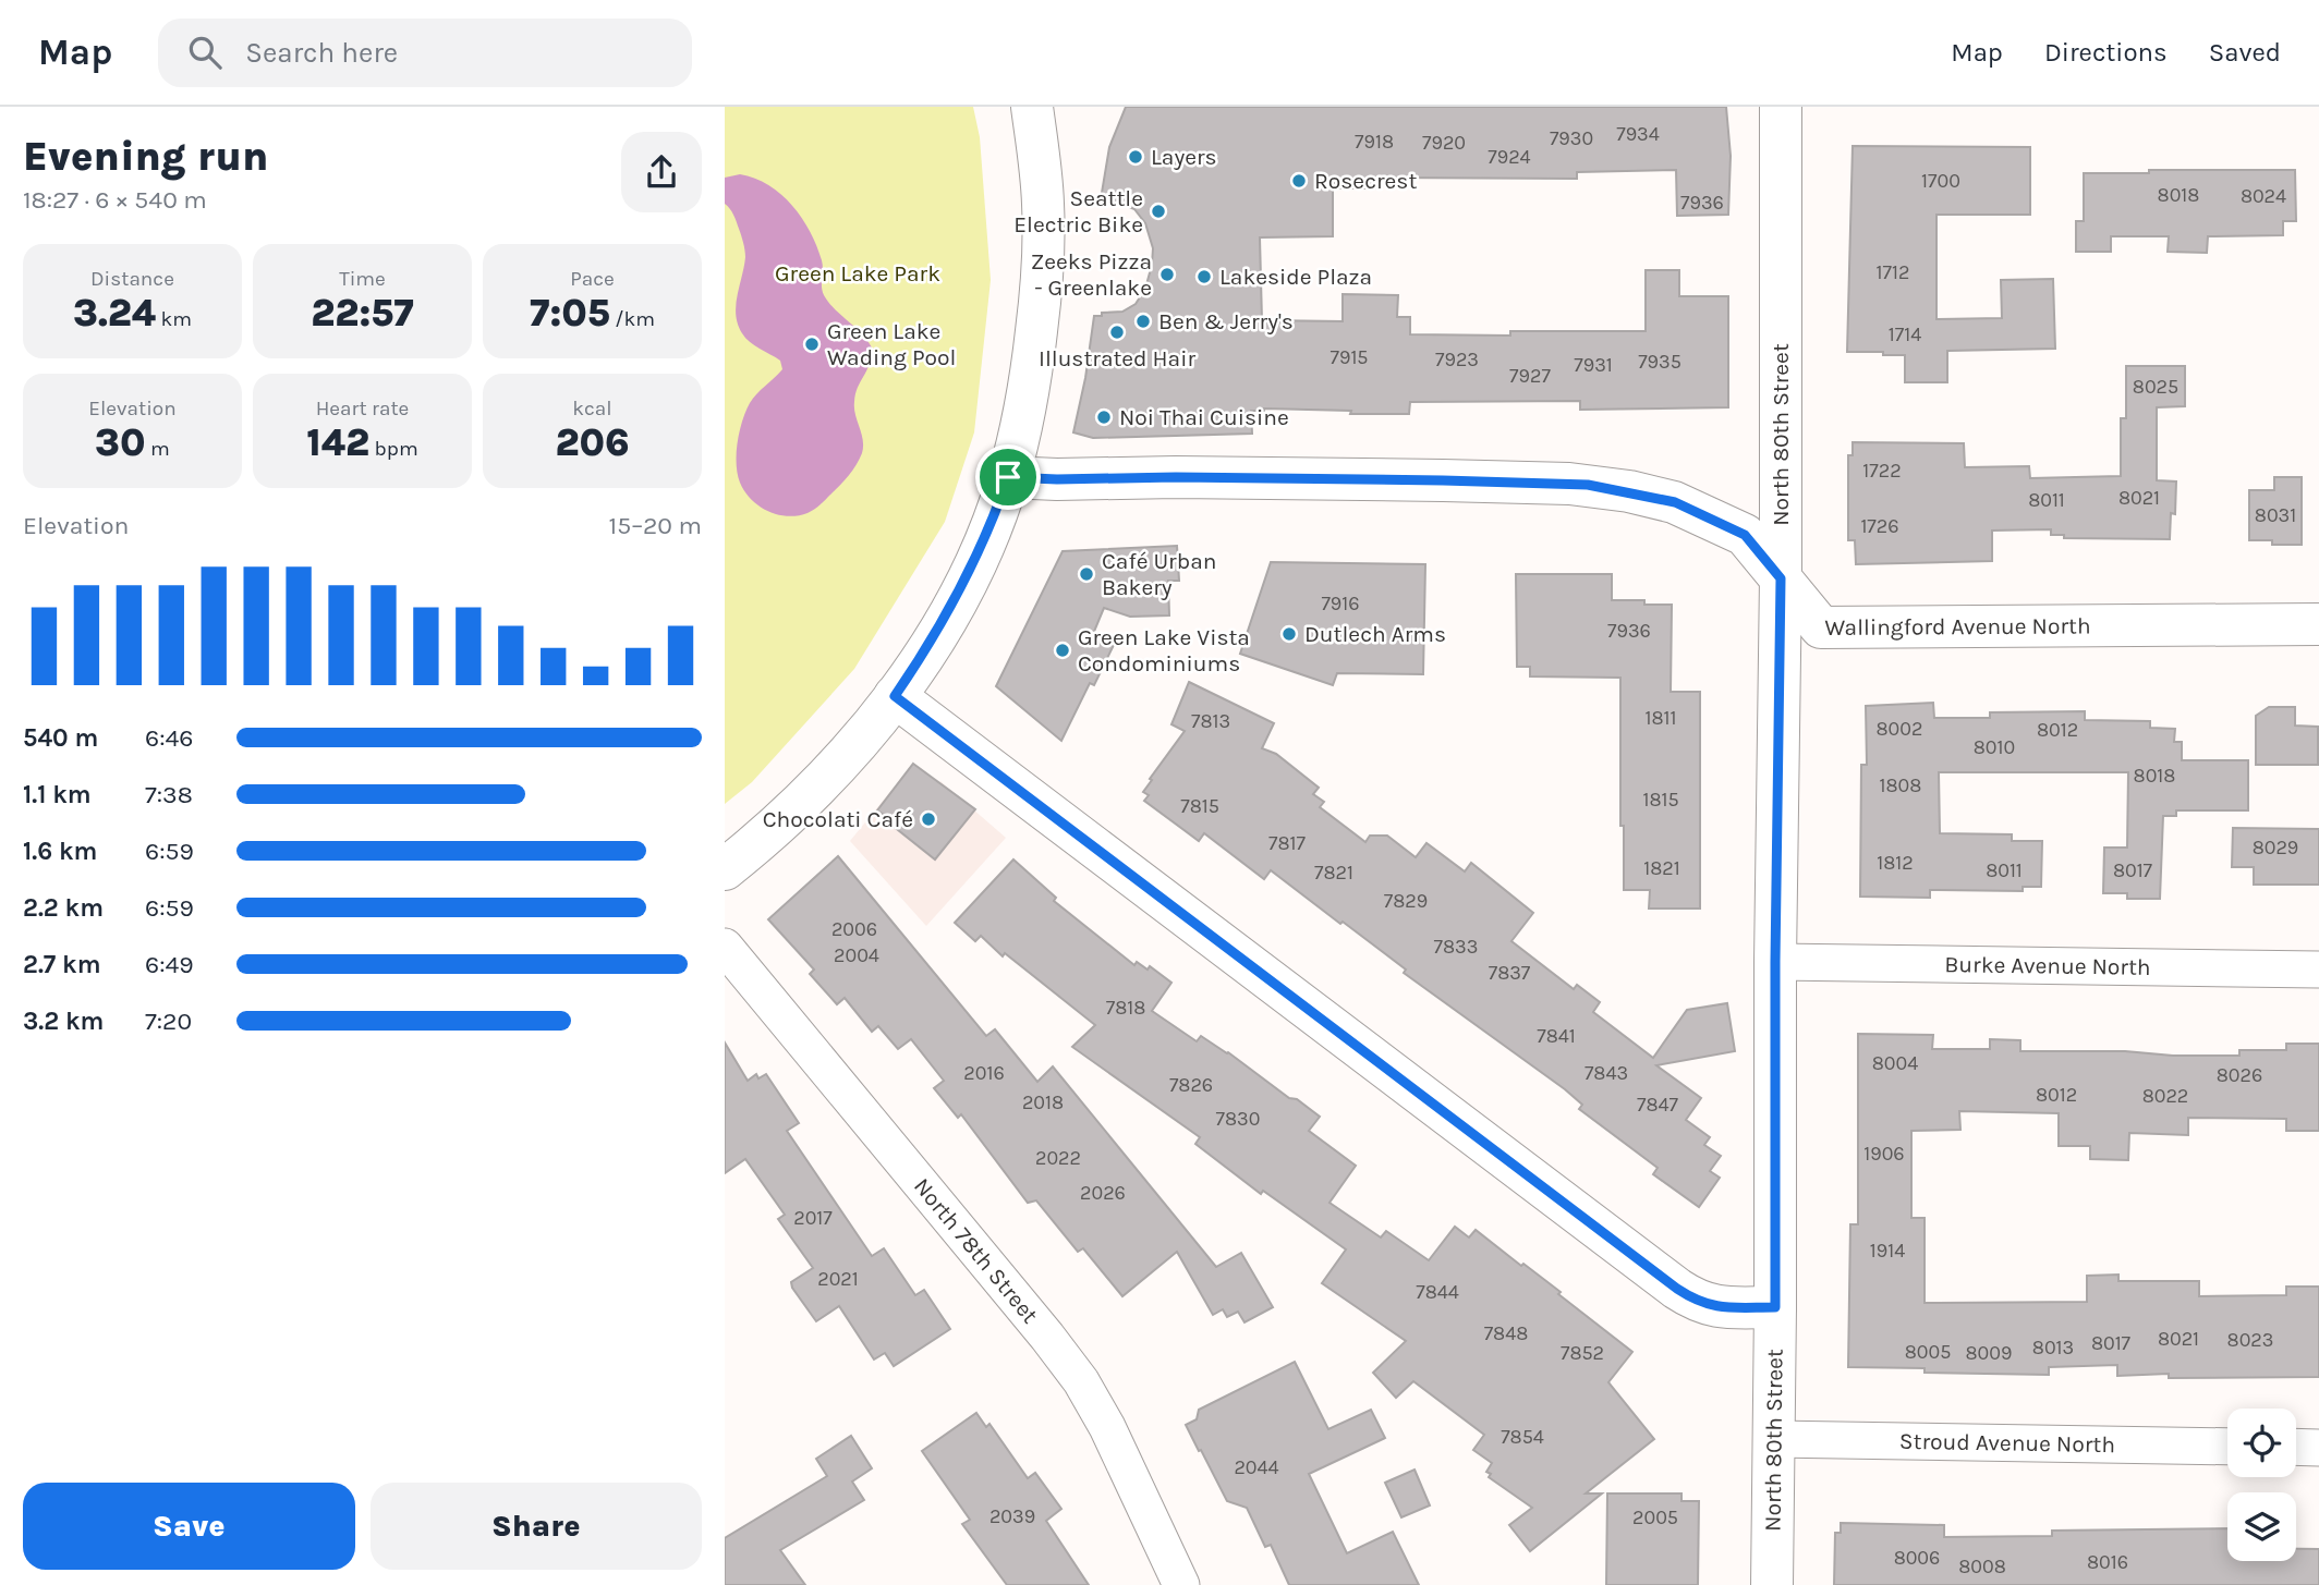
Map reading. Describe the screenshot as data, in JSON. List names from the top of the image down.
{
  "streets": {
    "street": [
      "North 80th Street",
      "Wallingford Avenue North",
      "Burke Avenue North",
      "North 78th Street",
      "Stroud Avenue North"
    ]
  },
  "crossings": [
    ["North 80th Street", "Wallingford Avenue North"],
    ["North 80th Street", "Burke Avenue North"],
    ["North 80th Street", "Stroud Avenue North"]
  ],
  "parks": ["Green Lake Park"],
  "places": [
    "Layers",
    "Rosecrest",
    "Seattle Electric Bike",
    "Zeeks Pizza - Greenlake",
    "Lakeside Plaza",
    "Ben & Jerry's",
    "Illustrated Hair",
    "Green Lake Wading Pool",
    "Noi Thai Cuisine",
    "Café Urban Bakery",
    "Dutlech Arms",
    "Green Lake Vista Condominiums",
    "Chocolati Café"
  ],
  "house_numbers": [
    "7934",
    "7930",
    "7918",
    "7920",
    "7924",
    "1700",
    "8018",
    "8024",
    "7936",
    "1712",
    "1714",
    "7915",
    "7923",
    "7935",
    "7931",
    "7927",
    "8025",
    "1722",
    "8021",
    "8011",
    "8031",
    "1726",
    "7916",
    "7936",
    "1811",
    "7813",
    "8002",
    "8012",
    "8010",
    "8018",
    "1808",
    "1815",
    "7815",
    "7817",
    "8029",
    "1812",
    "1821",
    "8011",
    "8017",
    "7821",
    "7829",
    "2006",
    "7833",
    "2004",
    "7837",
    "7818",
    "7841",
    "8004",
    "2016",
    "7843",
    "8026",
    "7826",
    "8012",
    "8022",
    "2018",
    "7847",
    "7830",
    "1906",
    "2022",
    "2026",
    "2017",
    "1914",
    "2021",
    "7844",
    "7848",
    "8021",
    "8023",
    "8017",
    "8013",
    "8005",
    "7852",
    "8009",
    "7854",
    "2044",
    "2039",
    "2005",
    "8006",
    "8016",
    "8008"
  ],
  "page": {
    "header": "Map",
    "search": "Search here",
    "nav": ["Map", "Directions", "Saved"],
    "heading": ["Evening run", "18:27 · 6 × 540 m"],
    "stats": [
      ["Distance", "3.24 km"],
      ["Time", "22:57"],
      ["Pace", "7:05 /km"],
      ["Elevation", "30 m"],
      ["Heart rate", "142 bpm"],
      ["kcal", "206"]
    ],
    "chart": ["Elevation", "15–20 m"],
    "list": [
      {
        "name": "540 m",
        "note": "6:46"
      },
      {
        "name": "1.1 km",
        "note": "7:38"
      },
      {
        "name": "1.6 km",
        "note": "6:59"
      },
      {
        "name": "2.2 km",
        "note": "6:59"
      },
      {
        "name": "2.7 km",
        "note": "6:49"
      },
      {
        "name": "3.2 km",
        "note": "7:20"
      }
    ],
    "buttons": ["Save", "Share"]
  }
}
